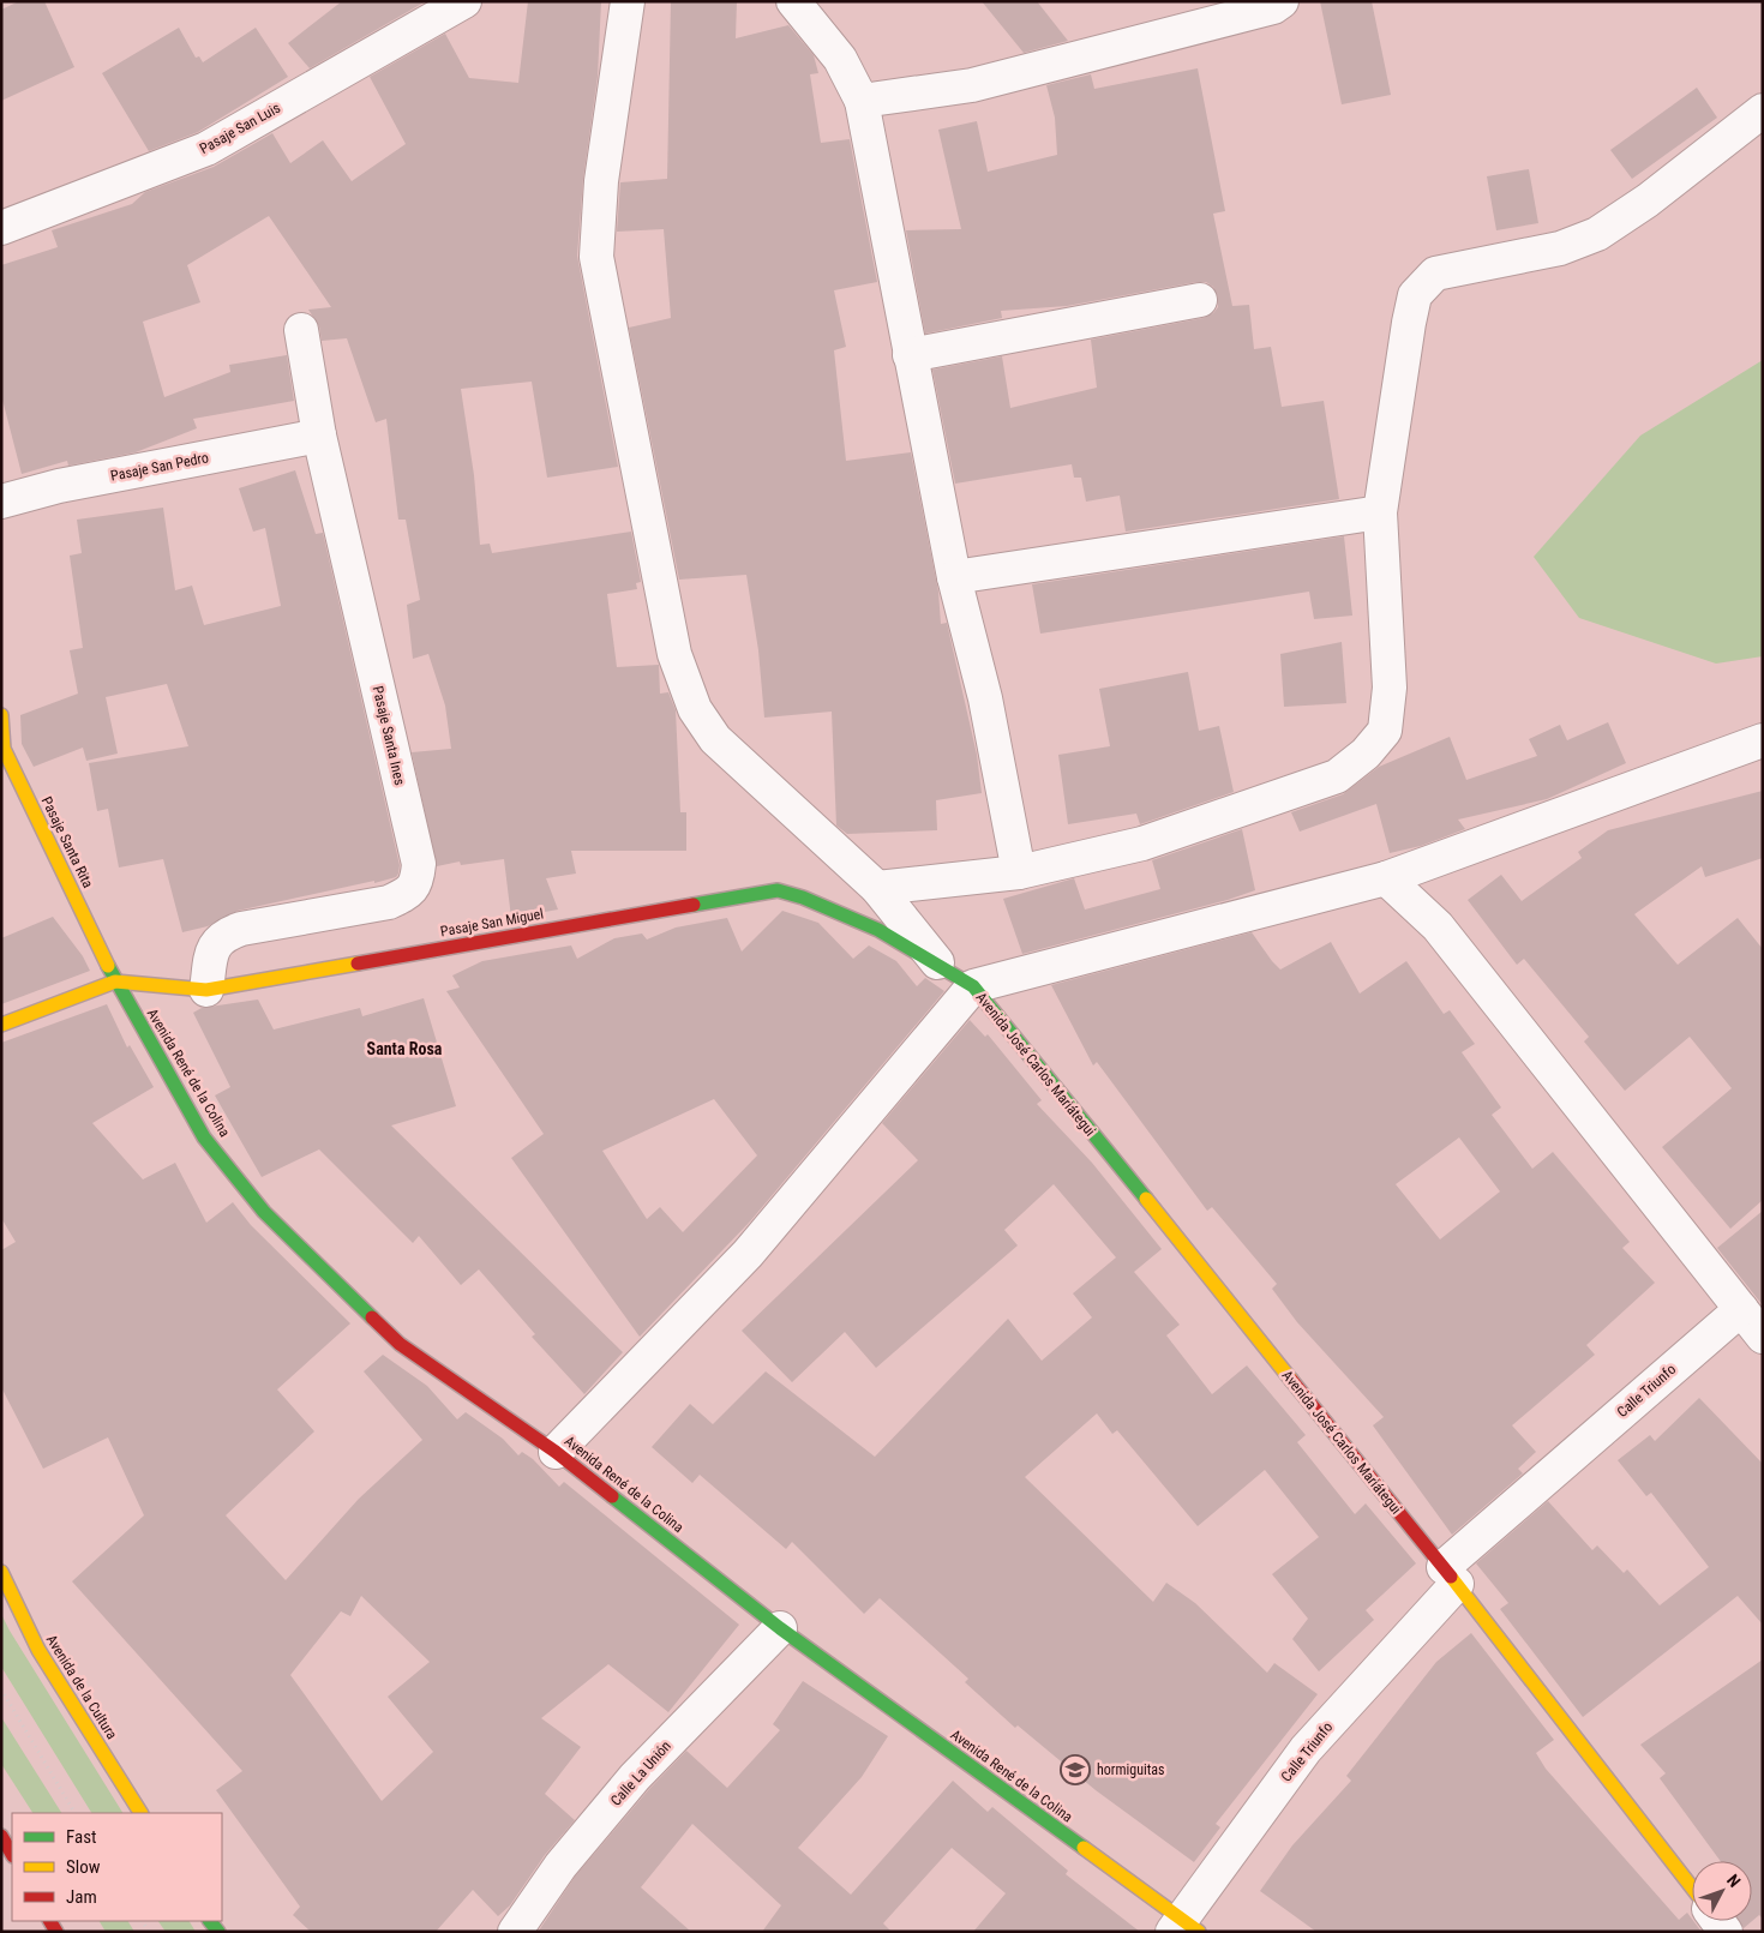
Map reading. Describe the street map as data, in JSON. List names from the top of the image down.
{
  "streets": {
    "main road": [
      "Pasaje Santa Rita",
      "Pasaje San Miguel",
      "Avenida José Carlos Mariátegui",
      "Avenida René de la Colina",
      "Avenida de la Cultura"
    ],
    "street": [
      "Pasaje San Luis",
      "Pasaje San Pedro",
      "Pasaje Santa Ines",
      "Calle Triunfo",
      "Calle La Unión"
    ]
  },
  "crossings": [
    ["Pasaje San Pedro", "Pasaje Santa Ines"],
    ["Pasaje Santa Ines", "Pasaje San Miguel"],
    ["Pasaje Santa Rita", "Pasaje San Miguel"],
    ["Pasaje Santa Rita", "Avenida René de la Colina"],
    ["Pasaje San Miguel", "Avenida José Carlos Mariátegui"],
    ["Pasaje San Miguel", "Avenida René de la Colina"],
    ["Avenida José Carlos Mariátegui", "Calle Triunfo"],
    ["Avenida René de la Colina", "Calle Triunfo"],
    ["Avenida René de la Colina", "Calle La Unión"]
  ],
  "districts": ["Santa Rosa"],
  "places": {
    "school or university": ["hormiguitas"]
  },
  "legend": ["Fast", "Slow", "Jam"],
  "north": "top right"
}
